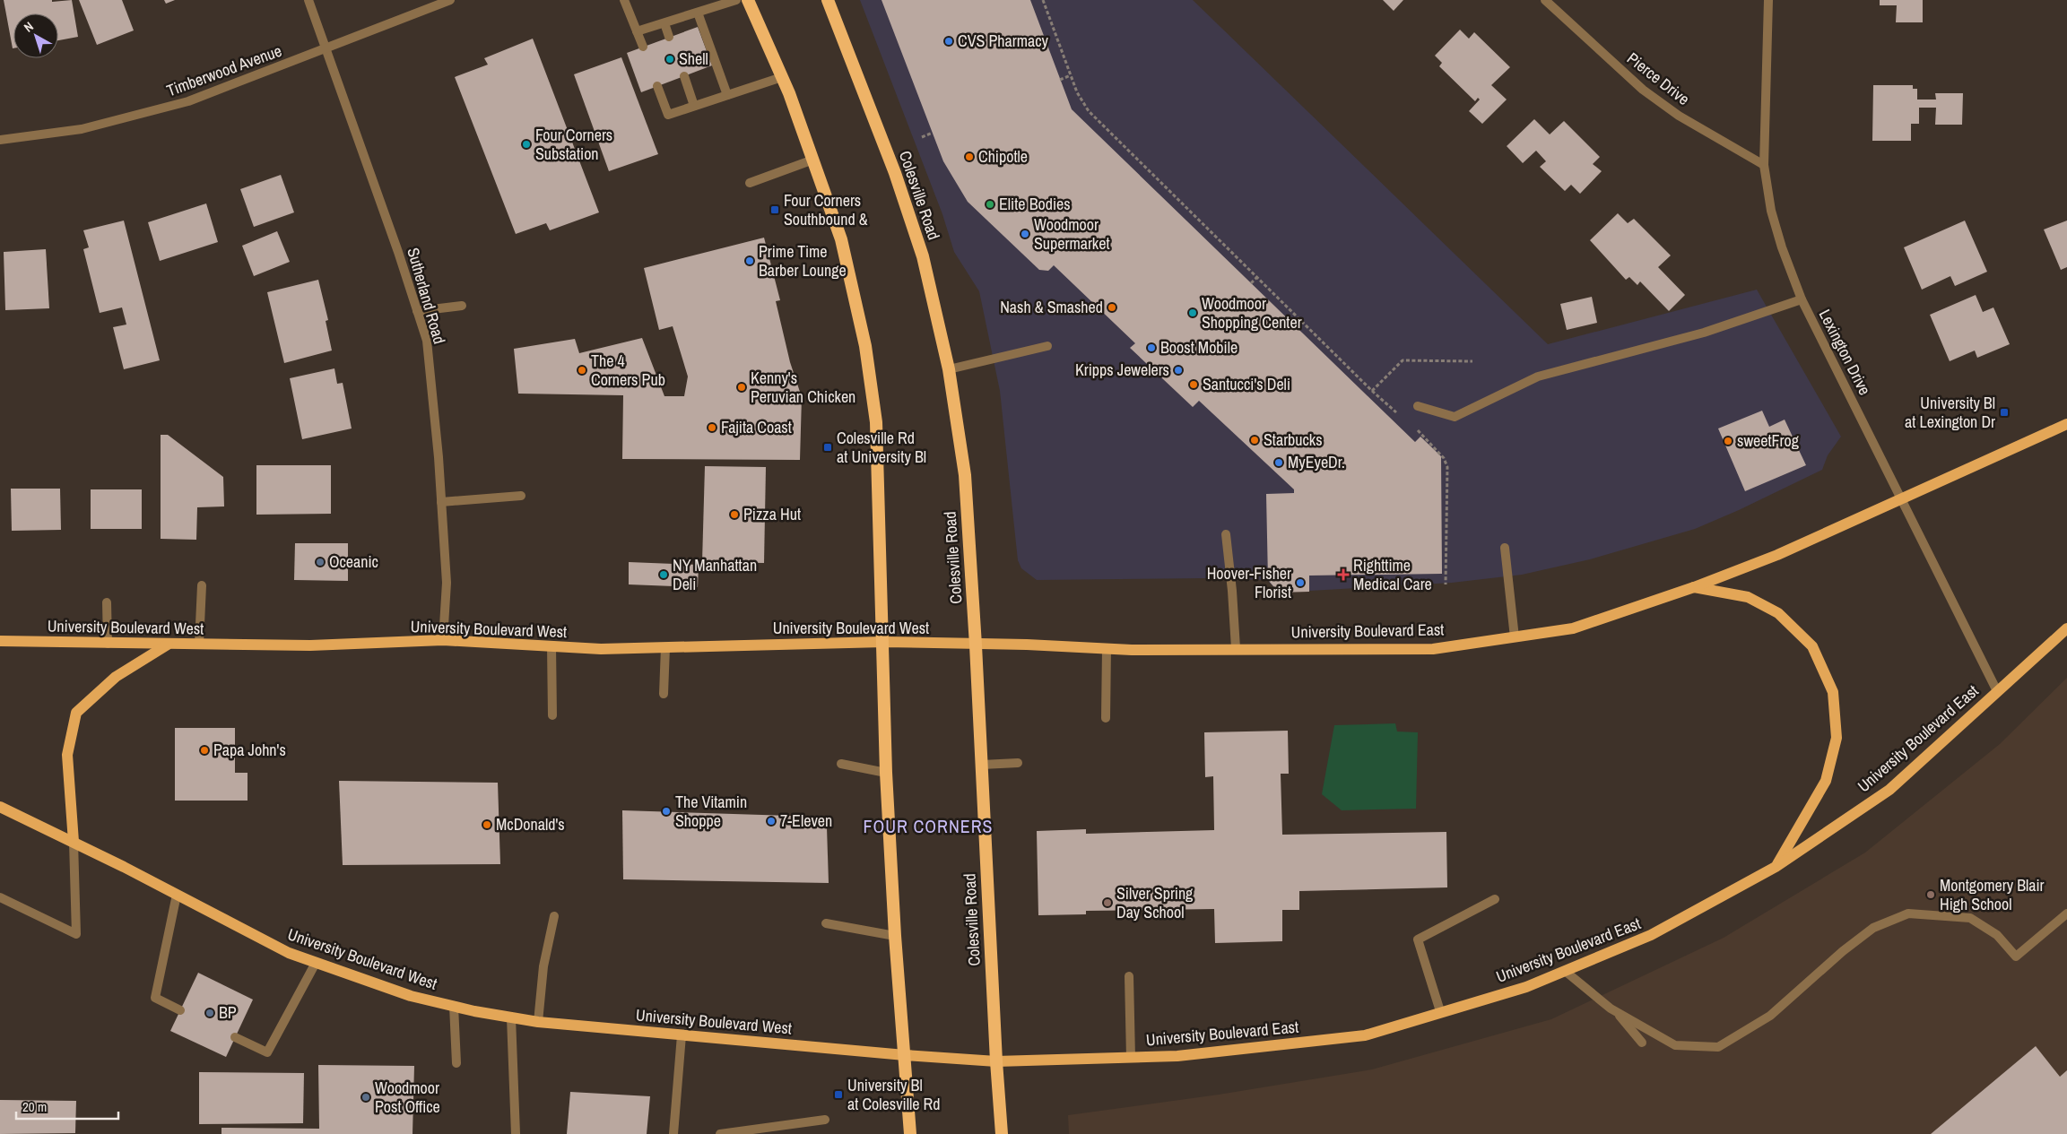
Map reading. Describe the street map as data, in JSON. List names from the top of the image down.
{
  "streets": {
    "highway": ["Colesville Road"],
    "main road": ["University Boulevard West", "University Boulevard East"],
    "street": [
      "Timberwood Avenue",
      "Pierce Drive",
      "Sutherland Road",
      "Lexington Drive"
    ]
  },
  "crossings": [
    ["Timberwood Avenue", "Sutherland Road"],
    ["Pierce Drive", "Lexington Drive"],
    ["Colesville Road", "University Boulevard West"],
    ["Colesville Road", "University Boulevard East"],
    ["Sutherland Road", "University Boulevard West"],
    ["Lexington Drive", "University Boulevard East"],
    ["University Boulevard West", "University Boulevard East"]
  ],
  "districts": ["FOUR CORNERS"],
  "places": {
    "other": [
      "CVS Pharmacy",
      "Shell",
      "Four Corners Substation",
      "Chipotle",
      "Elite Bodies",
      "Woodmoor Supermarket",
      "Prime Time Barber Lounge",
      "Nash & Smashed",
      "Woodmoor Shopping Center",
      "Boost Mobile",
      "The 4 Corners Pub",
      "Kripps Jewelers",
      "Santucci's Deli",
      "Kenny's Peruvian Chicken",
      "Fajita Coast",
      "Starbucks",
      "sweetFrog",
      "MyEyeDr.",
      "Pizza Hut",
      "Oceanic",
      "NY Manhattan Deli",
      "Hoover-Fisher Florist",
      "Papa John's",
      "The Vitamin Shoppe",
      "7-Eleven",
      "McDonald's",
      "Montgomery Blair High School",
      "Silver Spring Day School",
      "BP",
      "Woodmoor Post Office"
    ],
    "transit": [
      "Four Corners Southbound &",
      "University Bl at Lexington Dr",
      "Colesville Rd at University Bl",
      "University Bl at Colesville Rd"
    ],
    "health": ["Righttime Medical Care"]
  },
  "scale_bar": "20 m",
  "north": "top left"
}
